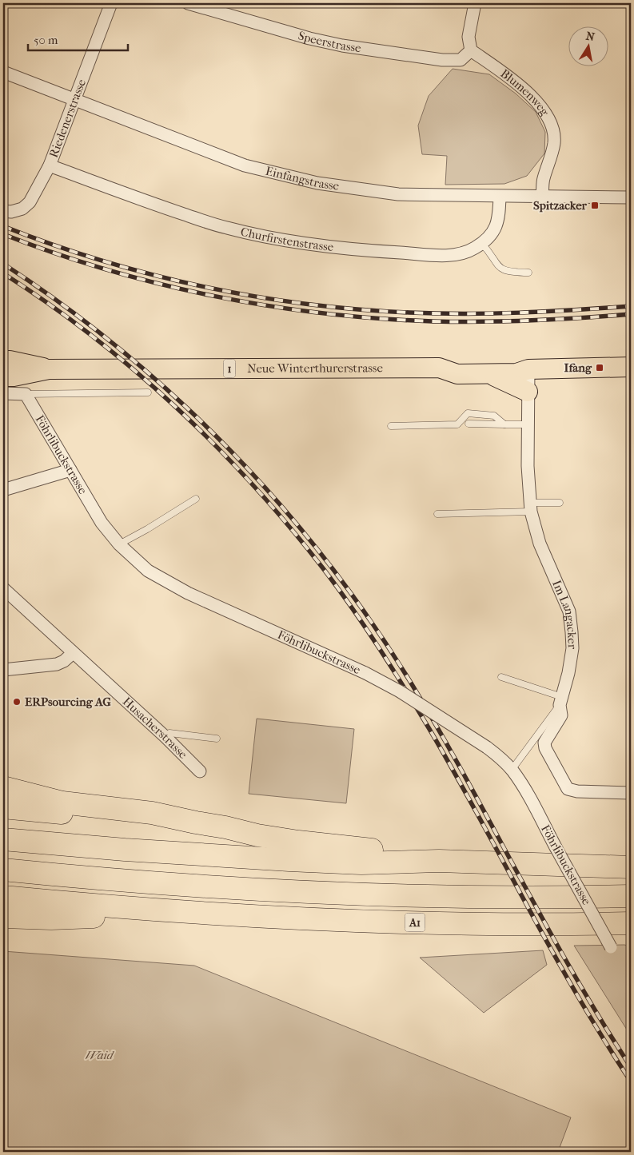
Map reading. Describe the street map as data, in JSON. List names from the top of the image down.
{
  "streets": {
    "highway": ["A1"],
    "main road": ["Neue Winterthurerstrasse", "1"],
    "street": [
      "Speerstrasse",
      "Blumenweg",
      "Riedenerstrasse",
      "Einfangstrasse",
      "Churfirstenstrasse",
      "Föhrlibuckstrasse",
      "Im Langacker",
      "Husacherstrasse"
    ]
  },
  "crossings": [
    ["Speerstrasse", "Blumenweg"],
    ["Blumenweg", "Einfangstrasse"],
    ["Riedenerstrasse", "Einfangstrasse"],
    ["Riedenerstrasse", "Churfirstenstrasse"],
    ["Einfangstrasse", "Churfirstenstrasse"],
    ["Neue Winterthurerstrasse", "Im Langacker"]
  ],
  "parks": ["Waid"],
  "places": {
    "transit": ["Spitzacker", "Ifang"],
    "other": ["ERPsourcing AG"]
  },
  "scale_bar": "50 m",
  "north": "top"
}
